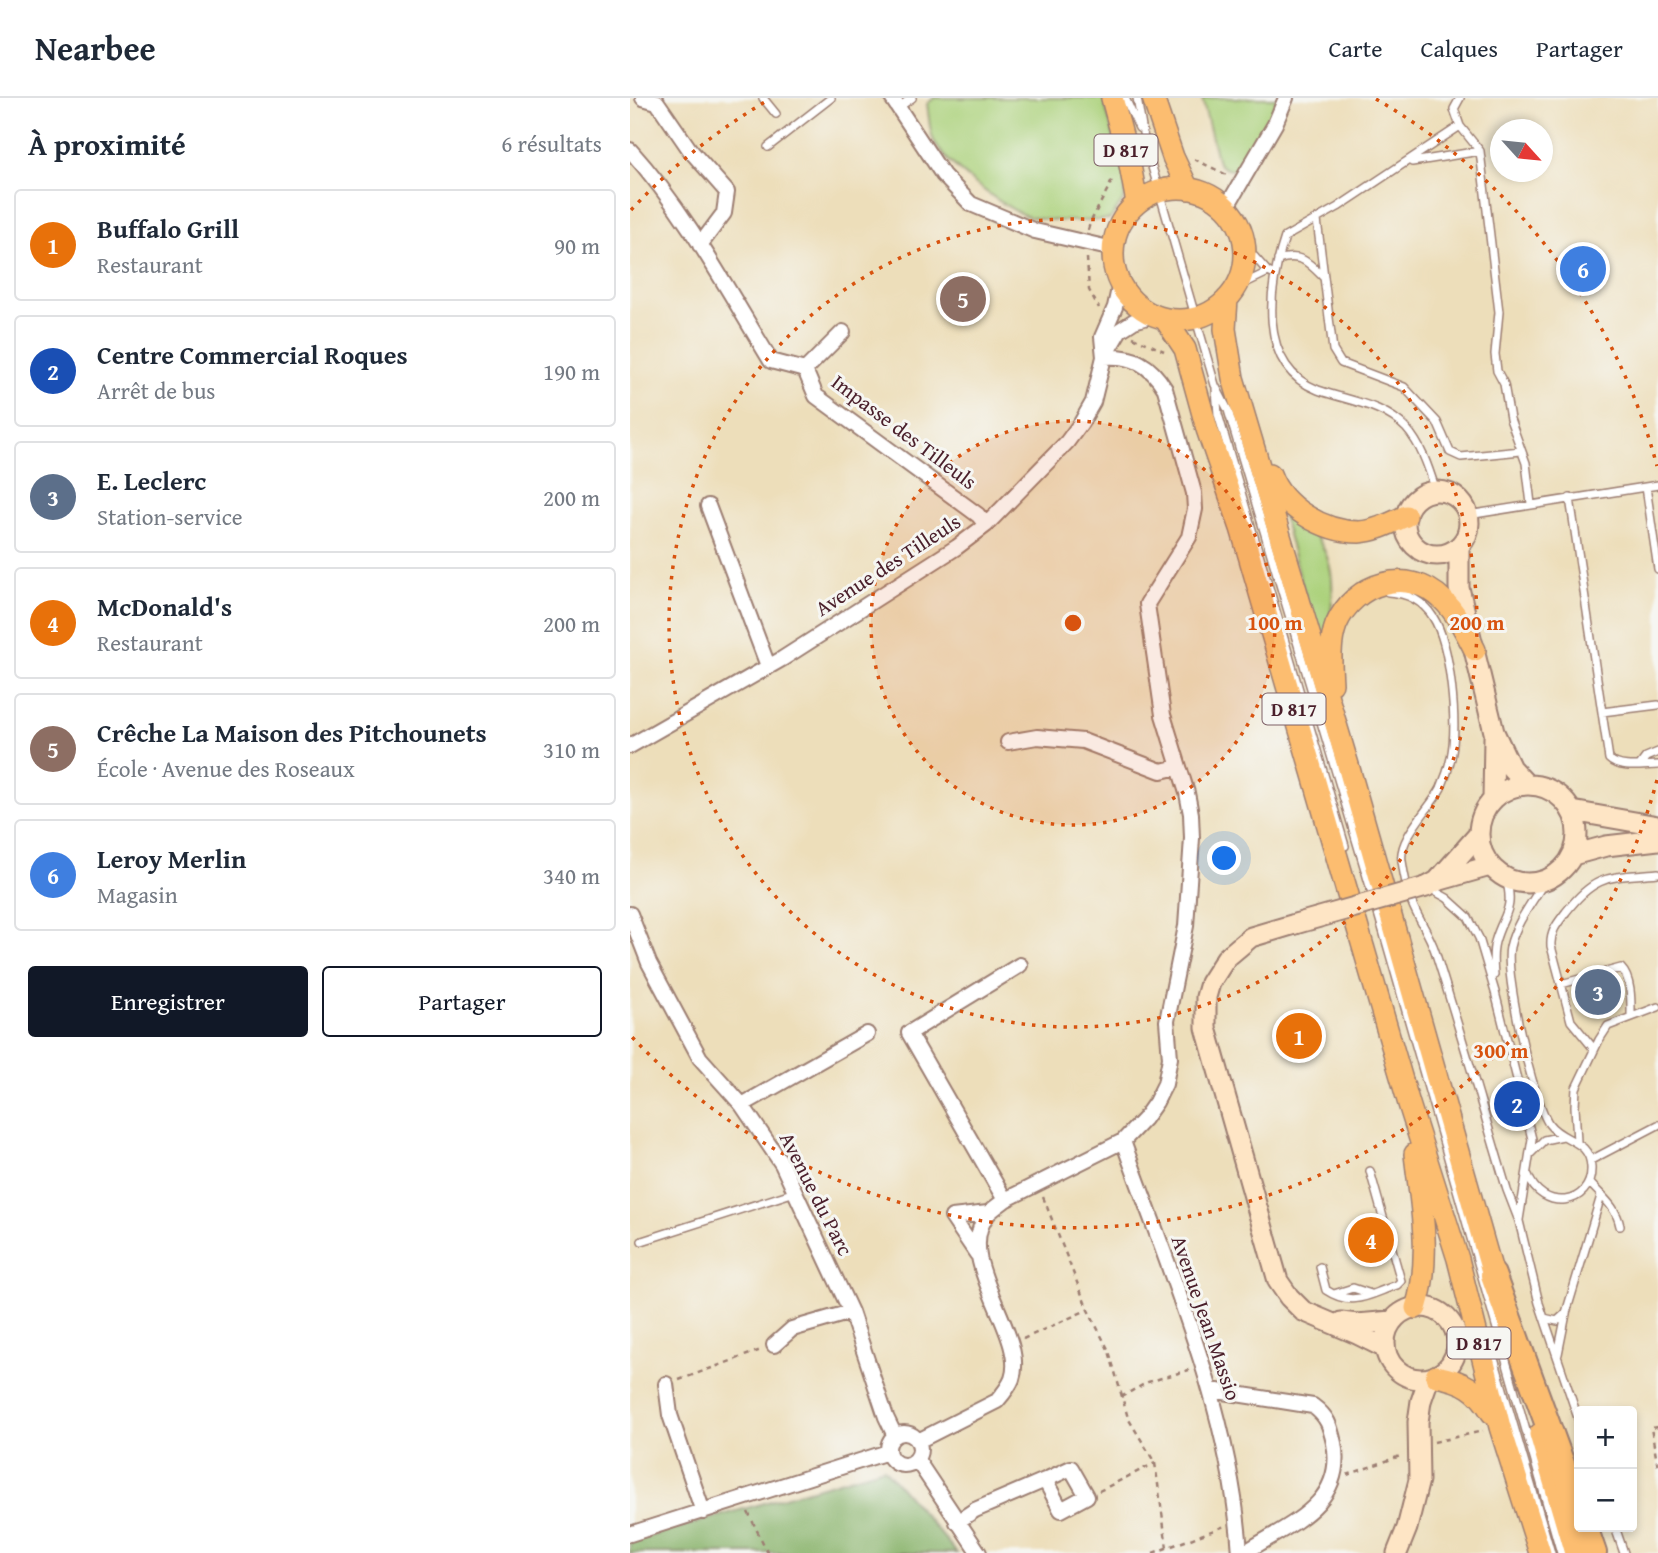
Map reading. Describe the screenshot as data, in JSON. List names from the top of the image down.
{
  "streets": {
    "main road": ["D 817"],
    "street": [
      "Impasse des Tilleuls",
      "Avenue des Tilleuls",
      "Avenue du Parc",
      "Avenue Jean Massio"
    ]
  },
  "crossings": [
    ["D 817", "Avenue des Tilleuls"],
    ["Impasse des Tilleuls", "Avenue des Tilleuls"]
  ],
  "north": "bottom right",
  "page": {
    "header": "Nearbee",
    "nav": ["Carte", "Calques", "Partager"],
    "heading": ["À proximité", "6 résultats"],
    "list": [
      {
        "mark": "1",
        "name": "Buffalo Grill",
        "note": "Restaurant",
        "value": "90 m"
      },
      {
        "mark": "2",
        "name": "Centre Commercial Roques",
        "note": "Arrêt de bus",
        "value": "190 m"
      },
      {
        "mark": "3",
        "name": "E. Leclerc",
        "note": "Station-service",
        "value": "200 m"
      },
      {
        "mark": "4",
        "name": "McDonald's",
        "note": "Restaurant",
        "value": "200 m"
      },
      {
        "mark": "5",
        "name": "Crêche La Maison des Pitchounets",
        "note": "École · Avenue des Roseaux",
        "value": "310 m"
      },
      {
        "mark": "6",
        "name": "Leroy Merlin",
        "note": "Magasin",
        "value": "340 m"
      }
    ],
    "pins": [
      "6",
      "5",
      "3",
      "1",
      "2",
      "4"
    ],
    "buttons": ["Enregistrer", "Partager"],
    "map_buttons": ["+", "−"]
  },
  "rings": ["100 m", "200 m", "300 m"]
}
